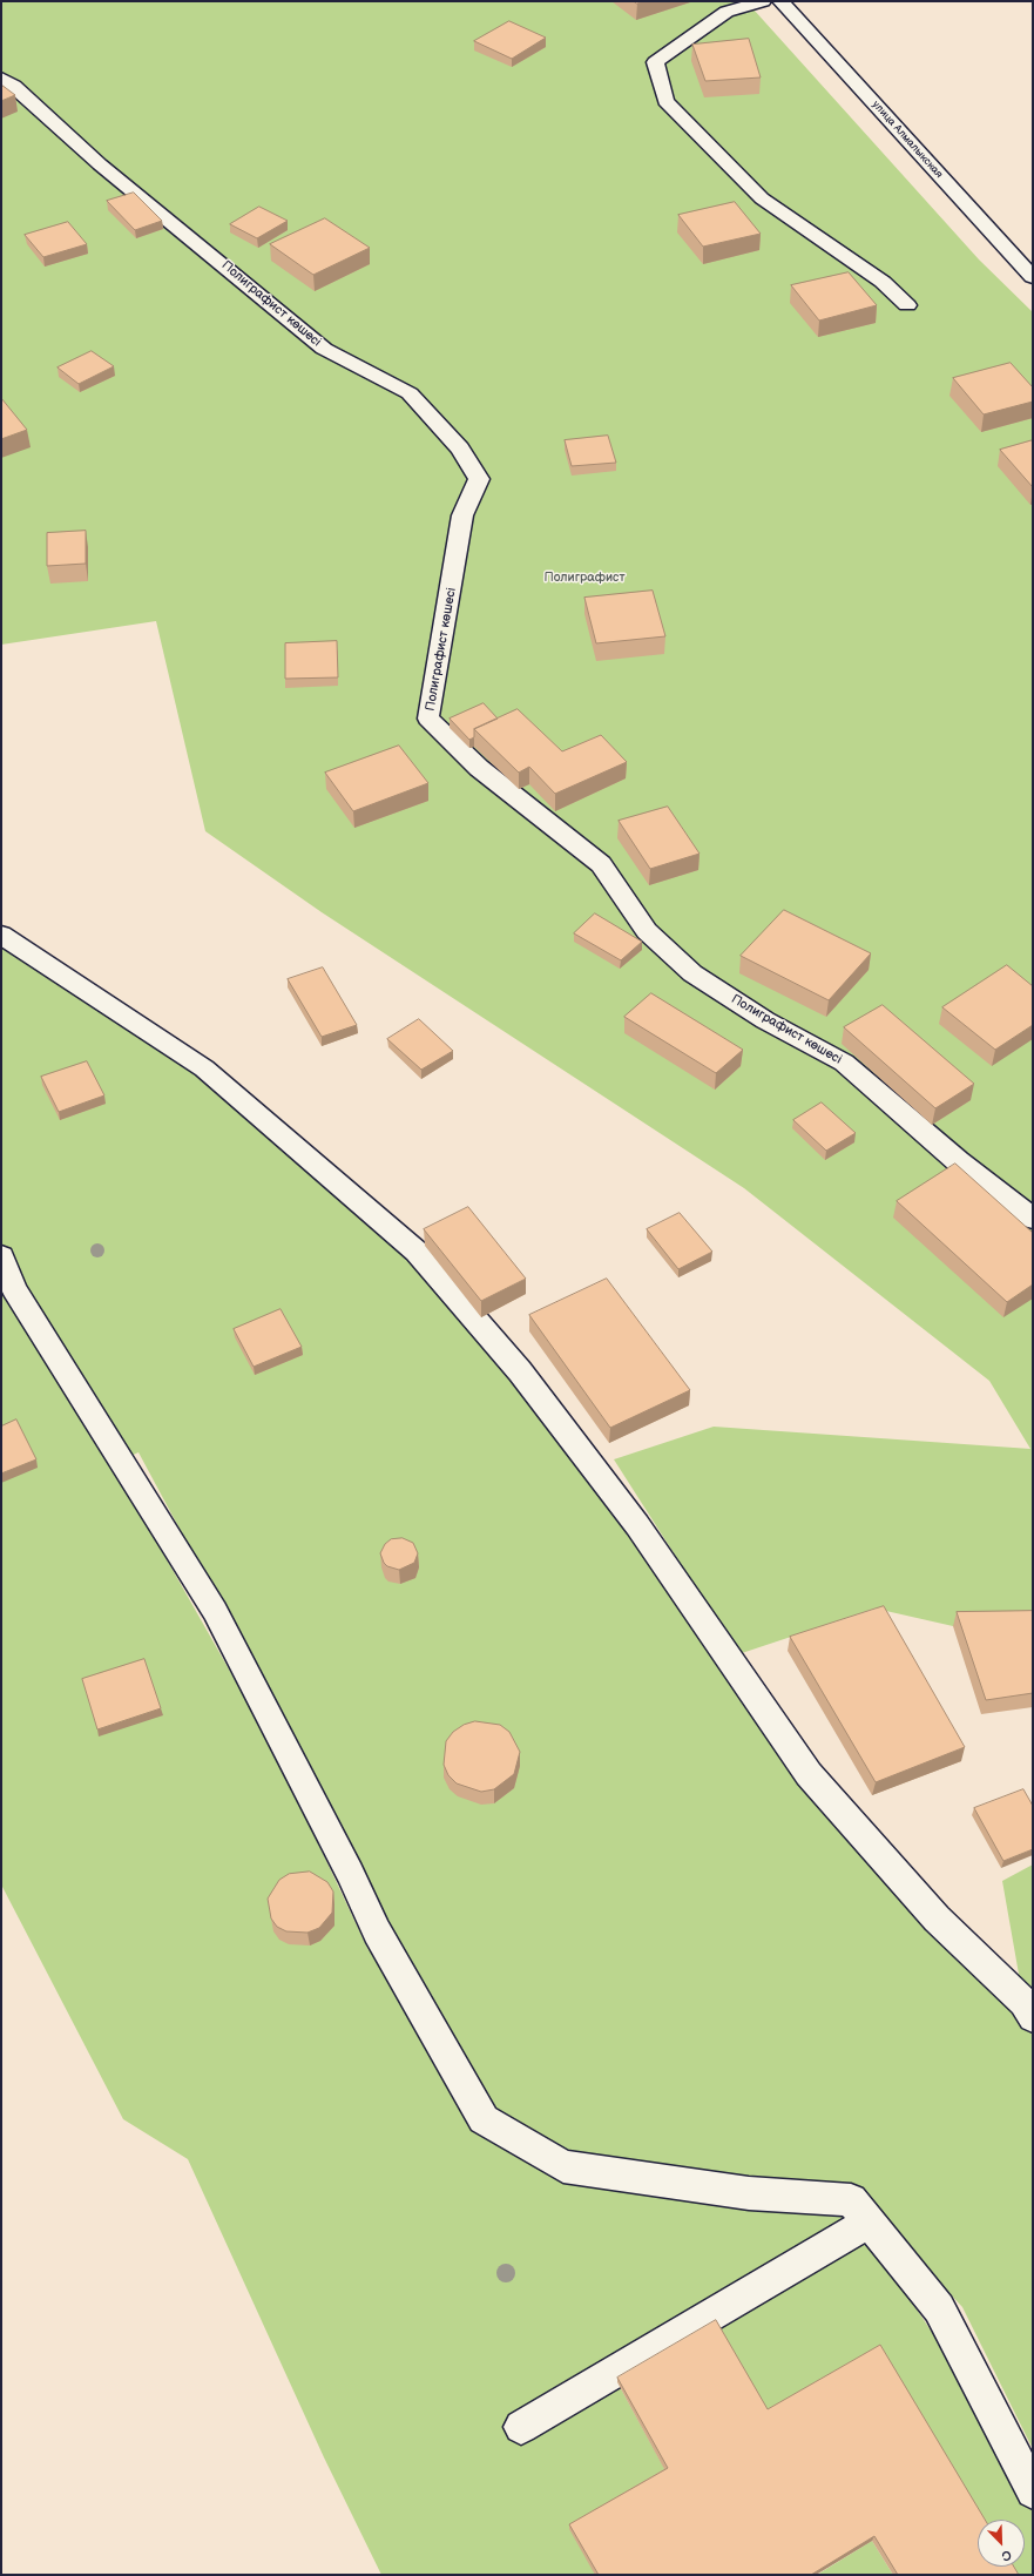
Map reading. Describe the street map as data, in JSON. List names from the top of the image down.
{
  "streets": {
    "street": ["улица Алмалыкская", "Полиграфист көшесі"]
  },
  "parks": ["Полиграфист"],
  "north": "bottom right"
}
